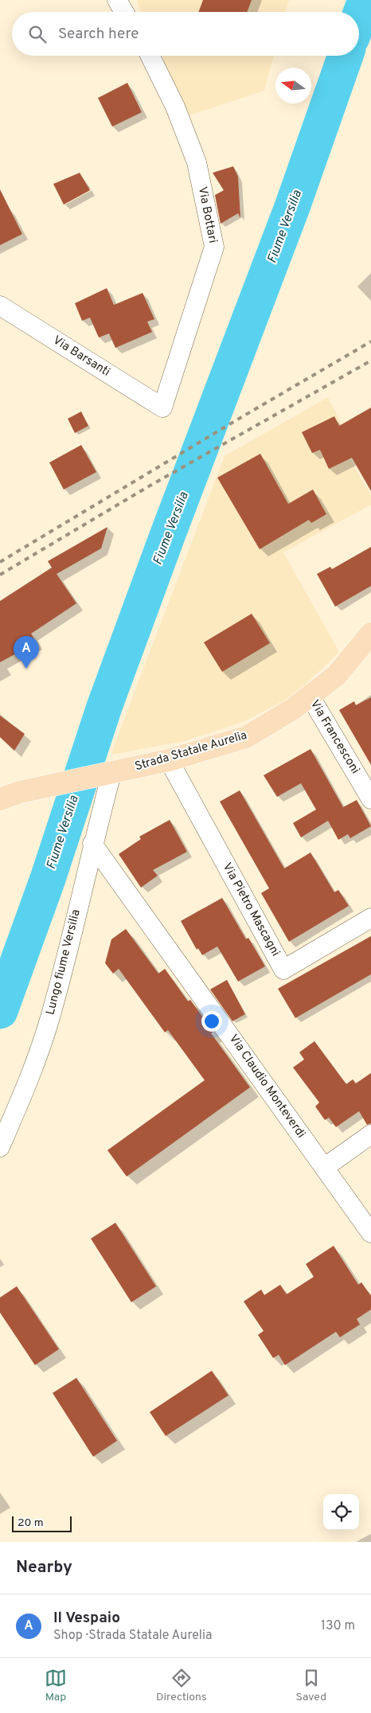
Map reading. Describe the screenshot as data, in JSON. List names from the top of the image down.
{
  "streets": {
    "main road": ["Strada Statale Aurelia"],
    "street": [
      "Via Bottari",
      "Via Barsanti",
      "Via Francesconi",
      "Via Pietro Mascagni",
      "Lungo fiume Versilia",
      "Via Claudio Monteverdi"
    ]
  },
  "crossings": [
    ["Via Bottari", "Via Barsanti"],
    ["Via Francesconi", "Strada Statale Aurelia"],
    ["Strada Statale Aurelia", "Via Pietro Mascagni"],
    ["Strada Statale Aurelia", "Lungo fiume Versilia"],
    ["Lungo fiume Versilia", "Via Claudio Monteverdi"]
  ],
  "water": ["Fiume Versilia"],
  "scale_bar": "20 m",
  "north": "left",
  "page": {
    "search": "Search here",
    "pins": "A",
    "scale": "20 m",
    "heading": "Nearby",
    "list": [
      {
        "mark": "A",
        "name": "Il Vespaio",
        "note": "Shop · Strada Statale Aurelia",
        "value": "130 m"
      }
    ],
    "nav": ["Map", "Directions", "Saved"]
  }
}
